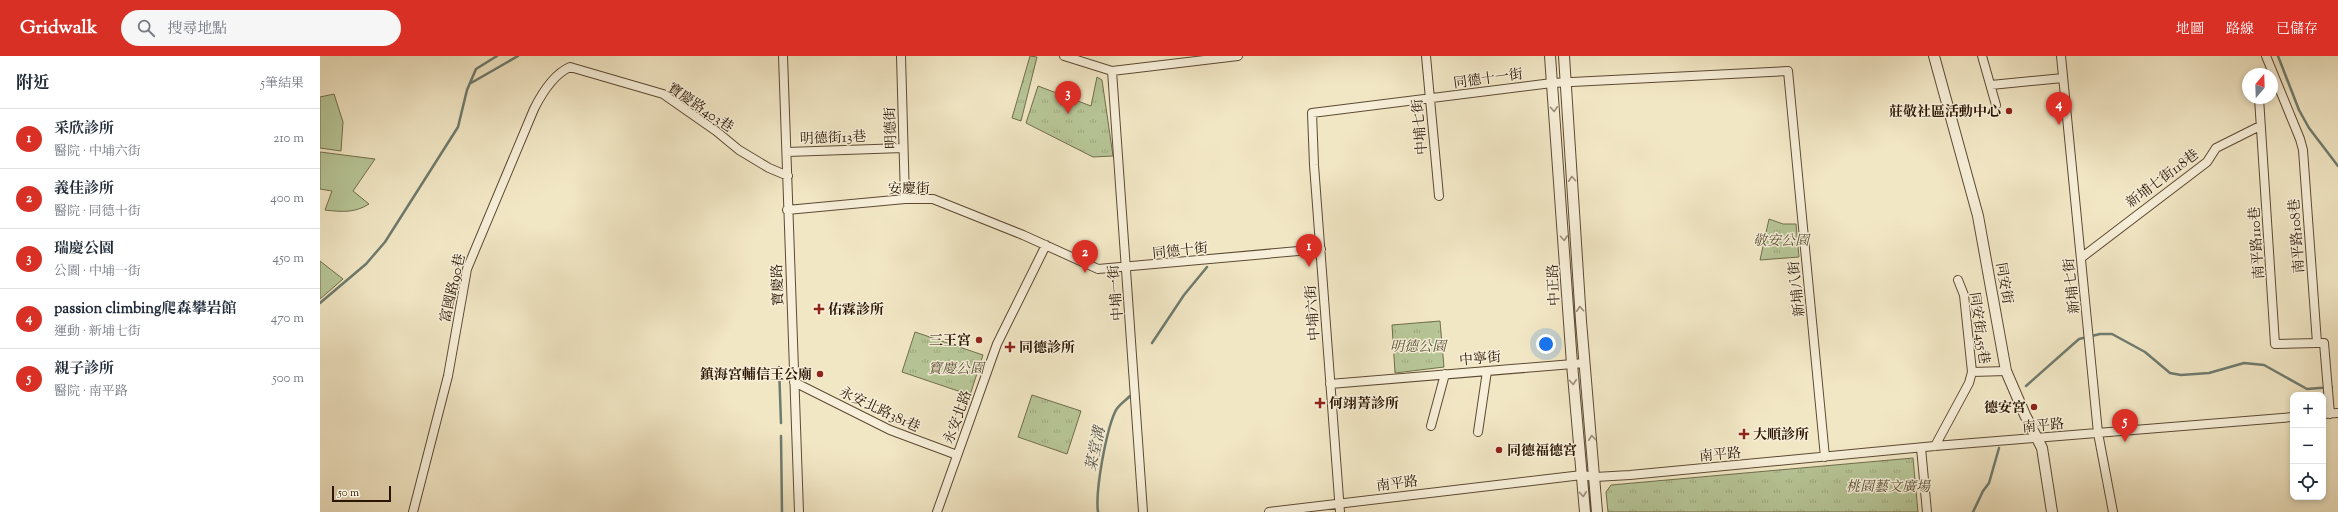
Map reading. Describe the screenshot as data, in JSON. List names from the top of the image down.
{
  "streets": {
    "street": [
      "同德十一街",
      "寶慶路403巷",
      "中埔七街",
      "明德街",
      "明德街13巷",
      "新埔七街118巷",
      "安慶街",
      "南平路108巷",
      "南平路110巷",
      "同德十街",
      "同安街",
      "寶慶路",
      "中正路",
      "新埔七街",
      "富國路90巷",
      "新埔八街",
      "中埔一街",
      "中埔六街",
      "同安街455巷",
      "中寧街",
      "永安北路381巷",
      "永安北路",
      "南平路"
    ]
  },
  "crossings": [
    ["同德十一街", "中埔七街"],
    ["同德十一街", "中正路"],
    ["同德十一街", "新埔八街"],
    ["同德十一街", "中埔六街"],
    ["寶慶路403巷", "寶慶路"],
    ["寶慶路403巷", "富國路90巷"],
    ["明德街", "明德街13巷"],
    ["明德街", "安慶街"],
    ["明德街13巷", "寶慶路"],
    ["新埔七街118巷", "南平路110巷"],
    ["新埔七街118巷", "新埔七街"],
    ["安慶街", "同德十街"],
    ["安慶街", "寶慶路"],
    ["安慶街", "永安北路"],
    ["南平路108巷", "南平路110巷"],
    ["同德十街", "中埔一街"],
    ["同德十街", "中埔六街"],
    ["同德十街", "永安北路"],
    ["同安街", "同安街455巷"],
    ["同安街", "南平路"],
    ["寶慶路", "永安北路381巷"],
    ["中正路", "中寧街"],
    ["中正路", "南平路"],
    ["新埔七街", "南平路"],
    ["新埔八街", "南平路"],
    ["中埔六街", "中寧街"],
    ["中埔六街", "南平路"],
    ["永安北路381巷", "永安北路"]
  ],
  "water": ["菜堂溝"],
  "parks": [
    "敬安公園",
    "明德公園",
    "寶慶公園",
    "桃園藝文廣場"
  ],
  "places": {
    "other": [
      "莊敬社區活動中心",
      "三王宮",
      "鎮海宮輔信王公廟",
      "德安宮",
      "同德福德宮"
    ],
    "health": [
      "佑霖診所",
      "同德診所",
      "何翊菁診所",
      "大順診所"
    ]
  },
  "scale_bar": "50 m",
  "north": "top",
  "page": {
    "header": "Gridwalk",
    "search": "搜尋地點",
    "nav": ["地圖", "路線", "已儲存"],
    "heading": ["附近", "5筆結果"],
    "pins": [
      "3",
      "4",
      "1",
      "2",
      "5"
    ],
    "list": [
      {
        "mark": "1",
        "name": "采欣診所",
        "note": "醫院 · 中埔六街",
        "value": "210 m"
      },
      {
        "mark": "2",
        "name": "義佳診所",
        "note": "醫院 · 同德十街",
        "value": "400 m"
      },
      {
        "mark": "3",
        "name": "瑞慶公園",
        "note": "公園 · 中埔一街",
        "value": "450 m"
      },
      {
        "mark": "4",
        "name": "passion climbing爬森攀岩館",
        "note": "運動 · 新埔七街",
        "value": "470 m"
      },
      {
        "mark": "5",
        "name": "親子診所",
        "note": "醫院 · 南平路",
        "value": "500 m"
      }
    ],
    "map_buttons": ["+", "−"],
    "scale": "50 m"
  }
}
